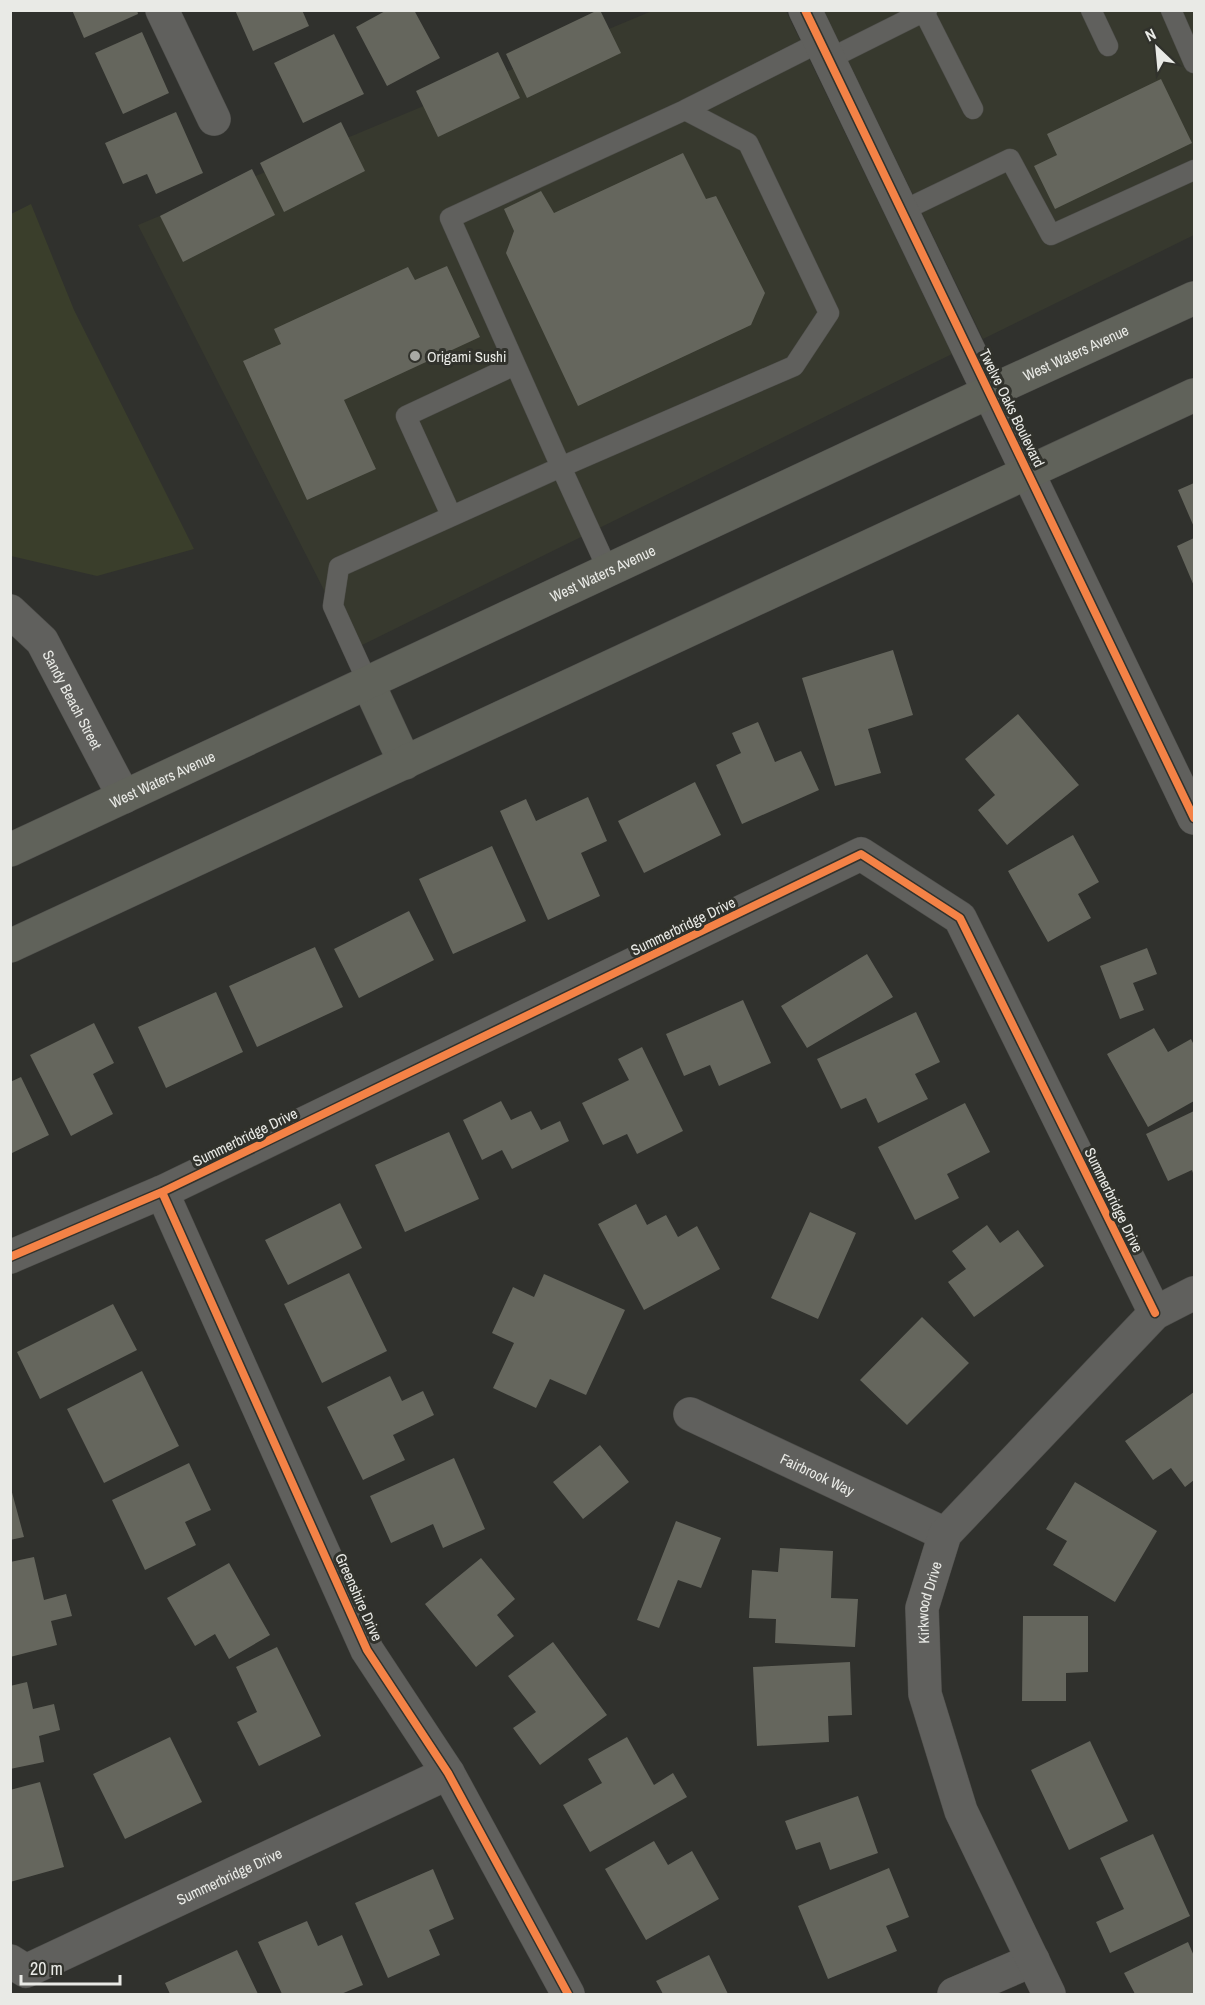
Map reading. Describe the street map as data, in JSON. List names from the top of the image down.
{
  "streets": {
    "main road": ["West Waters Avenue"],
    "street": [
      "Twelve Oaks Boulevard",
      "Sandy Beach Street",
      "Summerbridge Drive",
      "Fairbrook Way",
      "Greenshire Drive",
      "Kirkwood Drive"
    ]
  },
  "crossings": [
    ["West Waters Avenue", "Twelve Oaks Boulevard"],
    ["West Waters Avenue", "Sandy Beach Street"],
    ["Summerbridge Drive", "Greenshire Drive"],
    ["Summerbridge Drive", "Kirkwood Drive"],
    ["Fairbrook Way", "Kirkwood Drive"]
  ],
  "places": ["Origami Sushi"],
  "scale_bar": "20 m",
  "north": "top left"
}
